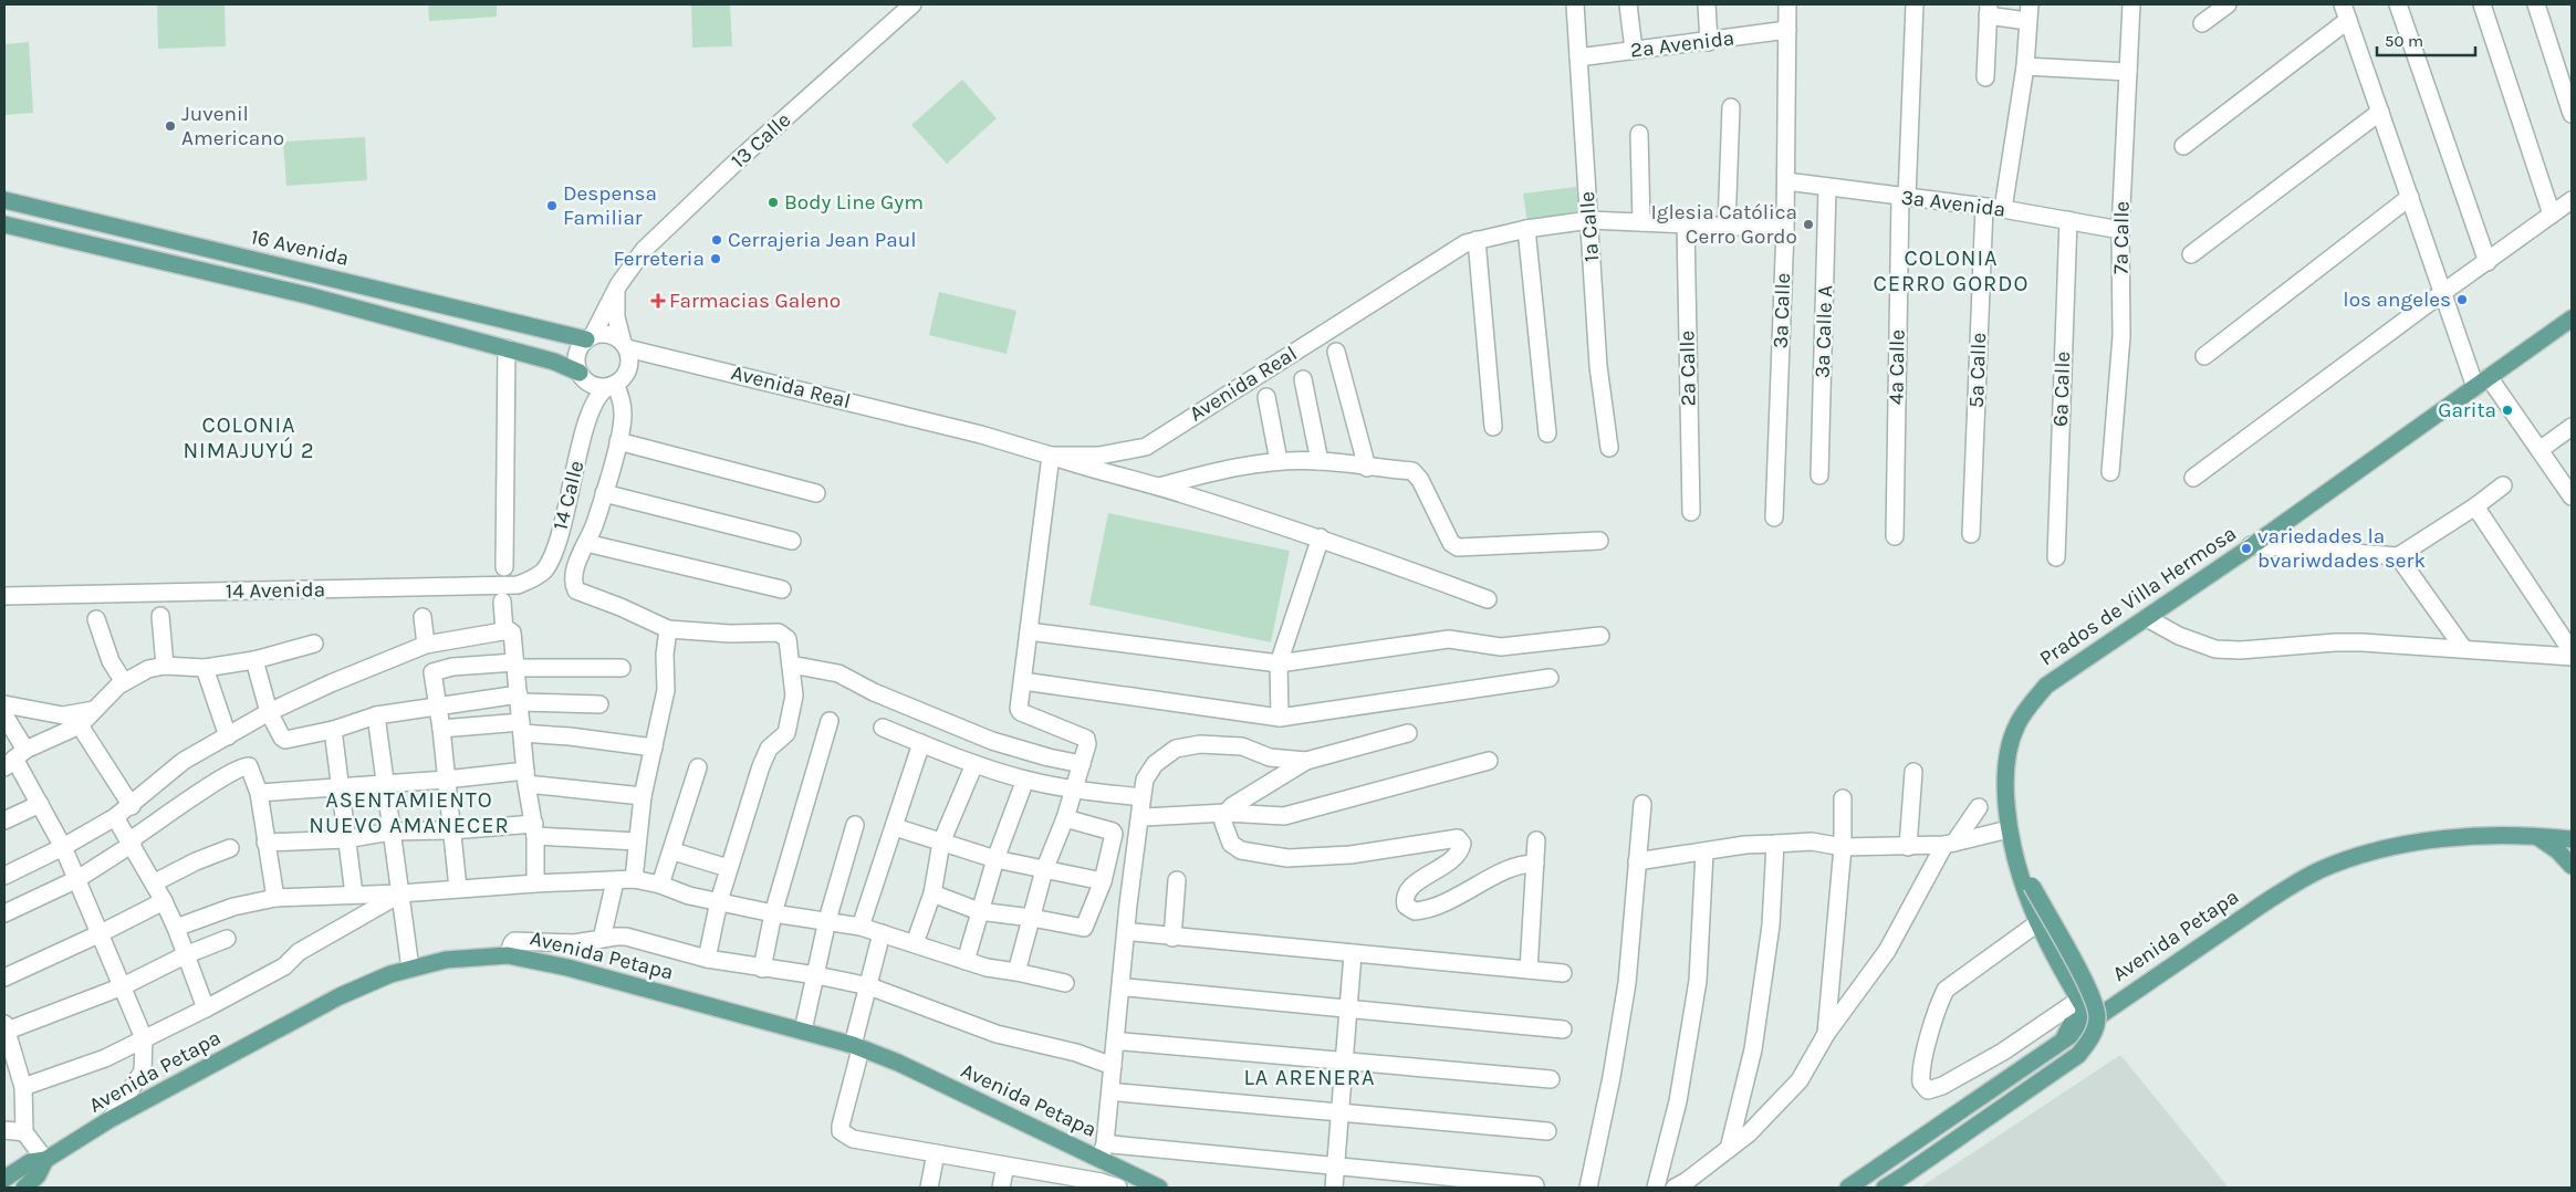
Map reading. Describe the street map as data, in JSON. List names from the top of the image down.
{
  "streets": {
    "main road": ["16 Avenida", "Prados de Villa Hermosa", "Avenida Petapa"],
    "street": [
      "2a Avenida",
      "13 Calle",
      "3a Avenida",
      "1a Calle",
      "7a Calle",
      "3a Calle",
      "3a Calle A",
      "4a Calle",
      "2a Calle",
      "5a Calle",
      "Avenida Real",
      "6a Calle",
      "14 Calle",
      "14 Avenida"
    ]
  },
  "crossings": [
    ["2a Avenida", "1a Calle"],
    ["2a Avenida", "3a Calle"],
    ["13 Calle", "16 Avenida"],
    ["13 Calle", "Avenida Real"],
    ["13 Calle", "14 Calle"],
    ["3a Avenida", "7a Calle"],
    ["3a Avenida", "3a Calle"],
    ["3a Avenida", "3a Calle A"],
    ["3a Avenida", "4a Calle"],
    ["3a Avenida", "5a Calle"],
    ["3a Avenida", "6a Calle"],
    ["1a Calle", "Avenida Real"],
    ["16 Avenida", "Avenida Real"],
    ["16 Avenida", "14 Calle"],
    ["3a Calle", "Avenida Real"],
    ["2a Calle", "Avenida Real"],
    ["Avenida Real", "14 Calle"],
    ["14 Calle", "14 Avenida"]
  ],
  "districts": [
    "COLONIA CERRO GORDO",
    "COLONIA NIMAJUYÚ 2",
    "ASENTAMIENTO NUEVO AMANECER",
    "LA ARENERA"
  ],
  "places": {
    "other": [
      "Juvenil Americano",
      "Body Line Gym",
      "Despensa Familiar",
      "Iglesia Católica Cerro Gordo",
      "Cerrajeria Jean Paul",
      "Ferreteria",
      "los angeles",
      "Garita",
      "variedades la bvariwdades serk"
    ],
    "health": ["Farmacias Galeno"]
  },
  "scale_bar": "50 m"
}
